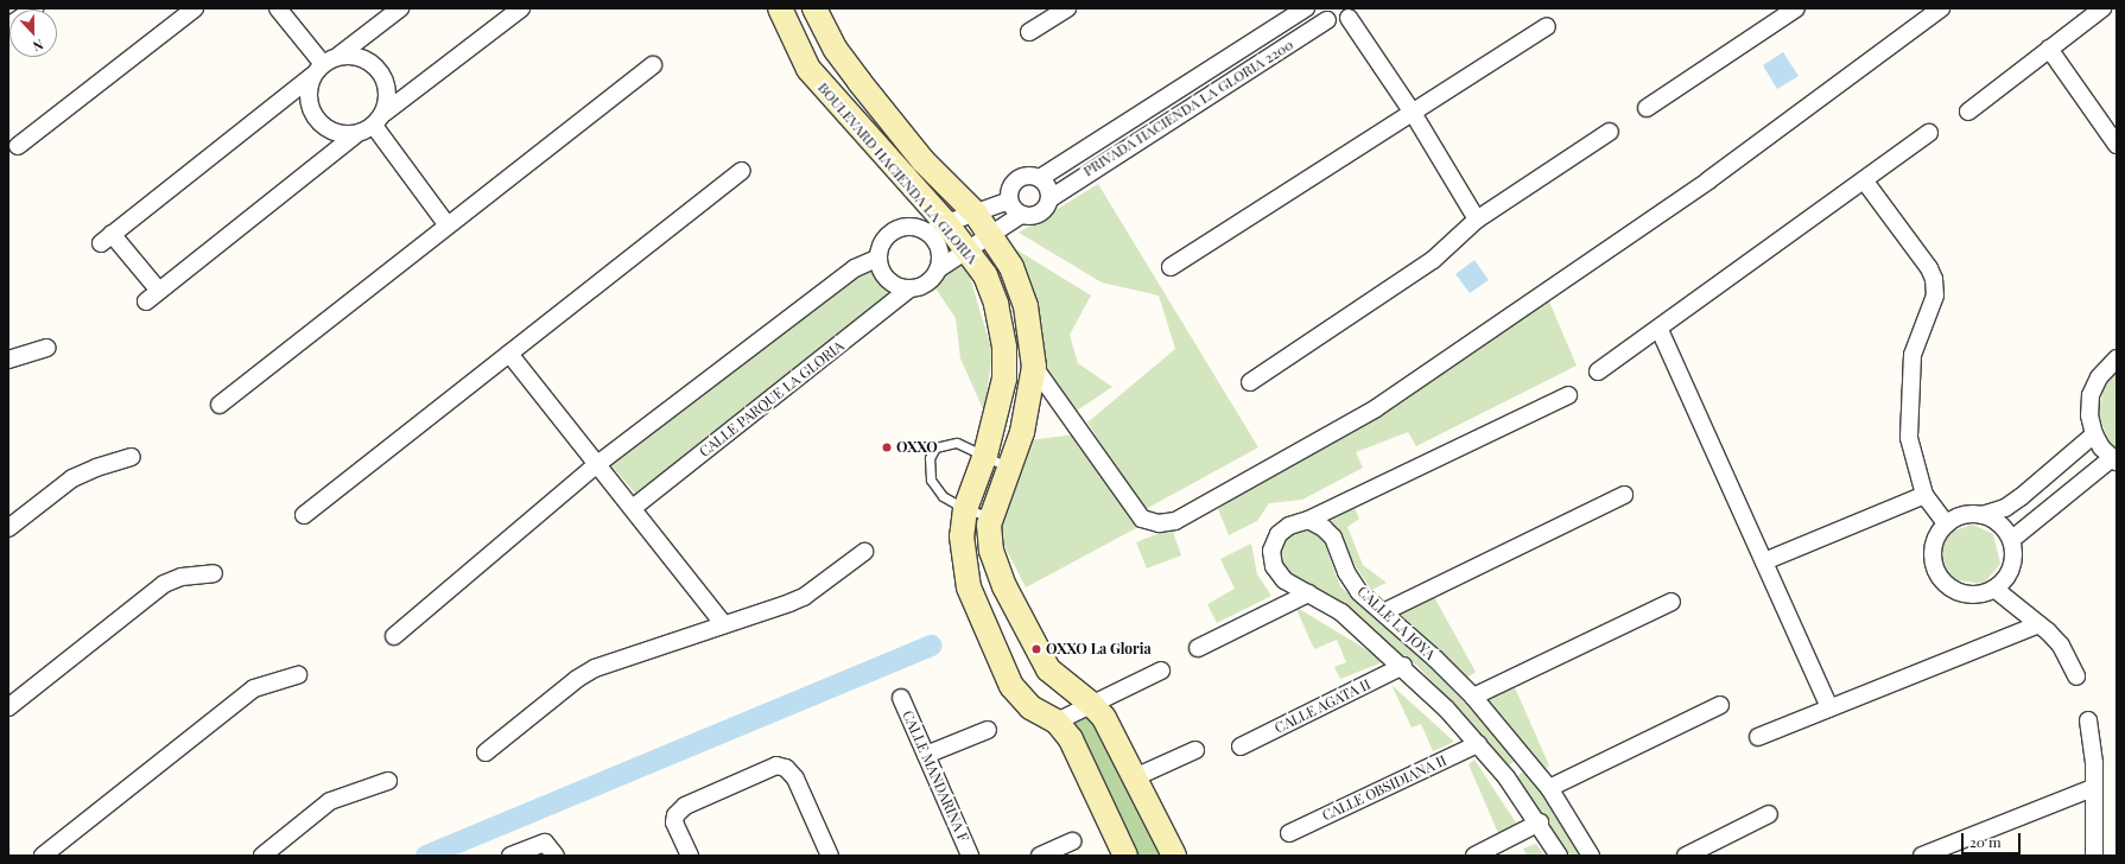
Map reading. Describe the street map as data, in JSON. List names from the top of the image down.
{
  "streets": {
    "street": [
      "PRIVADA HACIENDA LA GLORIA 2200",
      "BOULEVARD HACIENDA LA GLORIA",
      "CALLE PARQUE LA GLORIA",
      "CALLE LA JOYA",
      "CALLE AGATA II",
      "CALLE MANDARINA F",
      "CALLE OBSIDIANA II"
    ]
  },
  "crossings": [
    ["BOULEVARD HACIENDA LA GLORIA", "CALLE PARQUE LA GLORIA"],
    ["CALLE LA JOYA", "CALLE AGATA II"],
    ["CALLE LA JOYA", "CALLE OBSIDIANA II"]
  ],
  "places": ["OXXO", "OXXO La Gloria"],
  "scale_bar": "20 m",
  "north": "bottom"
}
